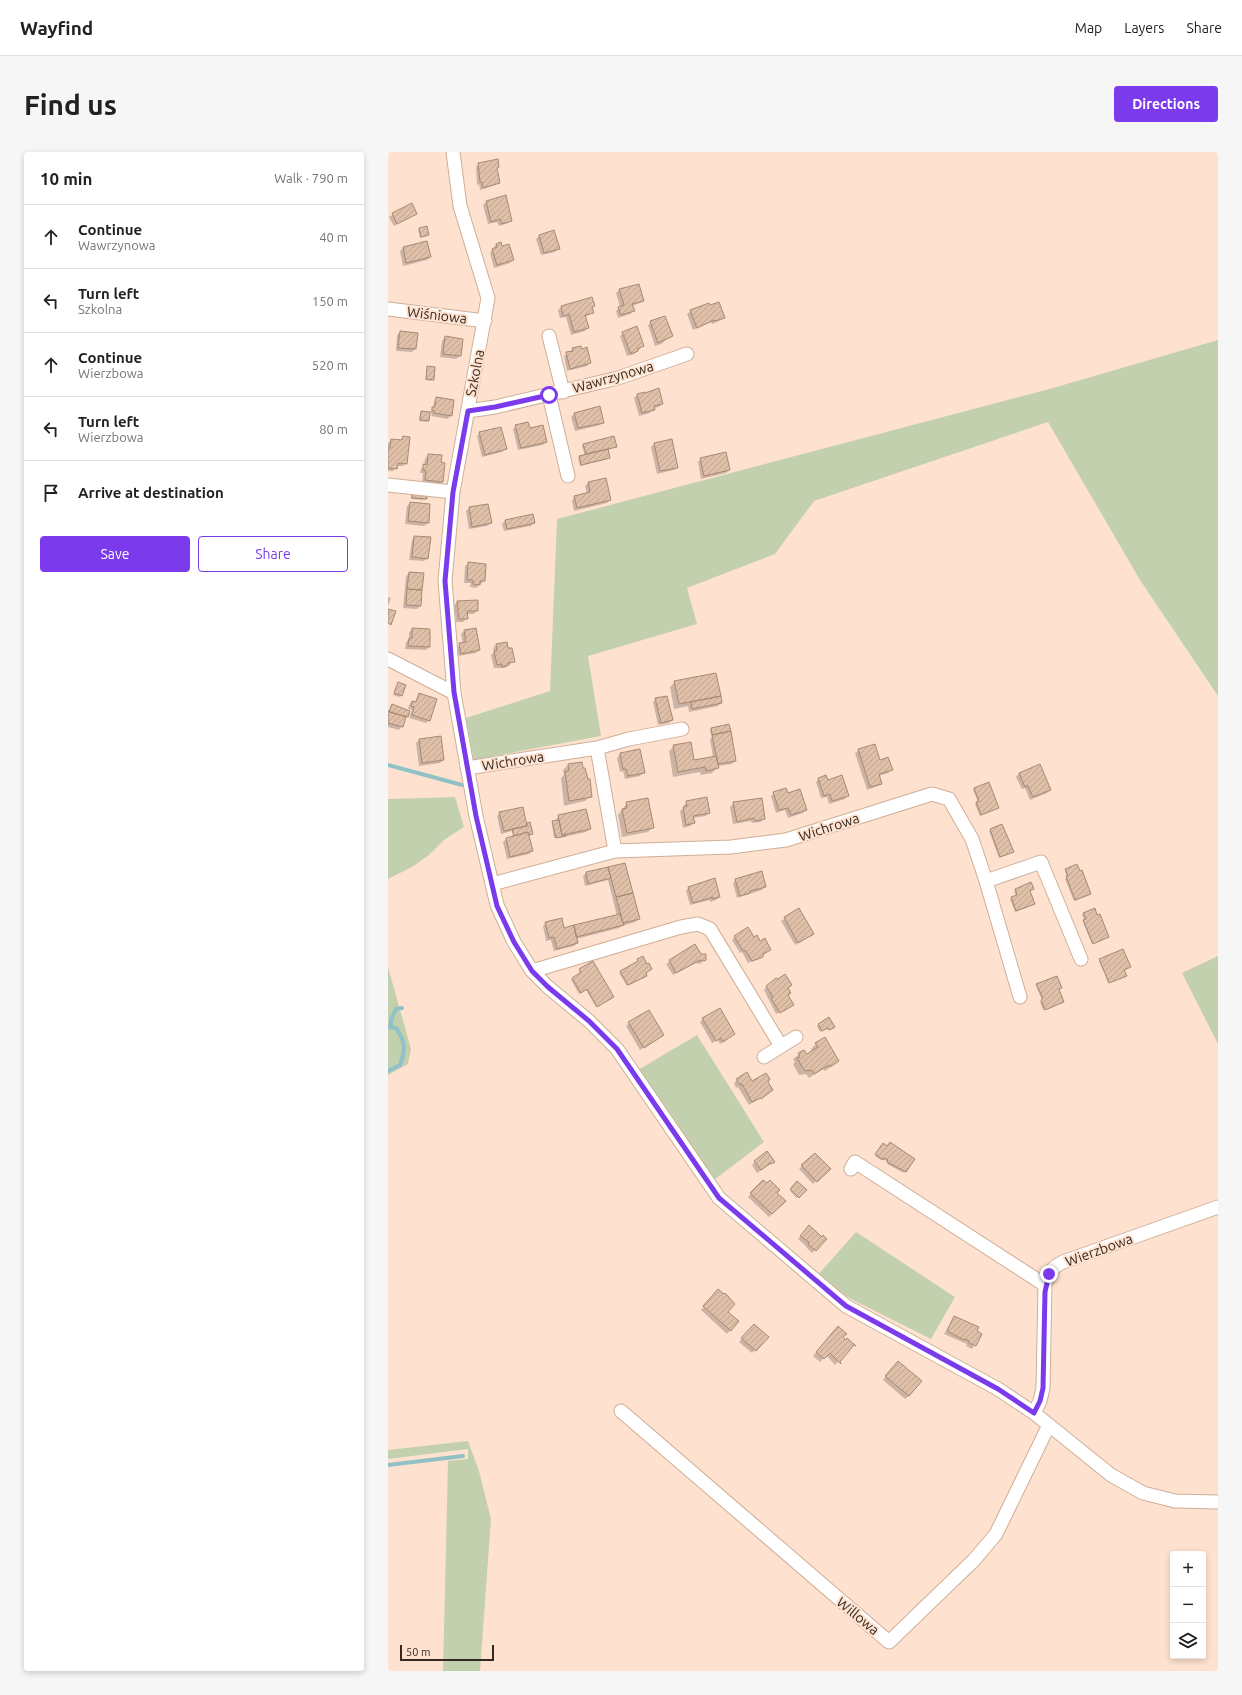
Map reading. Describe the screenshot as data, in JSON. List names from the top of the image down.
{
  "streets": {
    "street": [
      "Wiśniowa",
      "Szkolna",
      "Wawrzynowa",
      "Wichrowa",
      "Wierzbowa",
      "Willowa"
    ]
  },
  "crossings": [
    ["Wiśniowa", "Szkolna"],
    ["Szkolna", "Wawrzynowa"]
  ],
  "scale_bar": "50 m",
  "page": {
    "header": "Wayfind",
    "nav": ["Map", "Layers", "Share"],
    "buttons": [
      "Directions",
      ["Save", "Share"]
    ],
    "title": "Find us",
    "heading": ["10 min", "Walk · 790 m"],
    "list": [
      ["Continue", "Wawrzynowa", "40 m"],
      ["Turn left", "Szkolna", "150 m"],
      ["Continue", "Wierzbowa", "520 m"],
      ["Turn left", "Wierzbowa", "80 m"],
      "Arrive at destination"
    ],
    "map_buttons": ["+", "−"],
    "scale": "50 m"
  }
}
